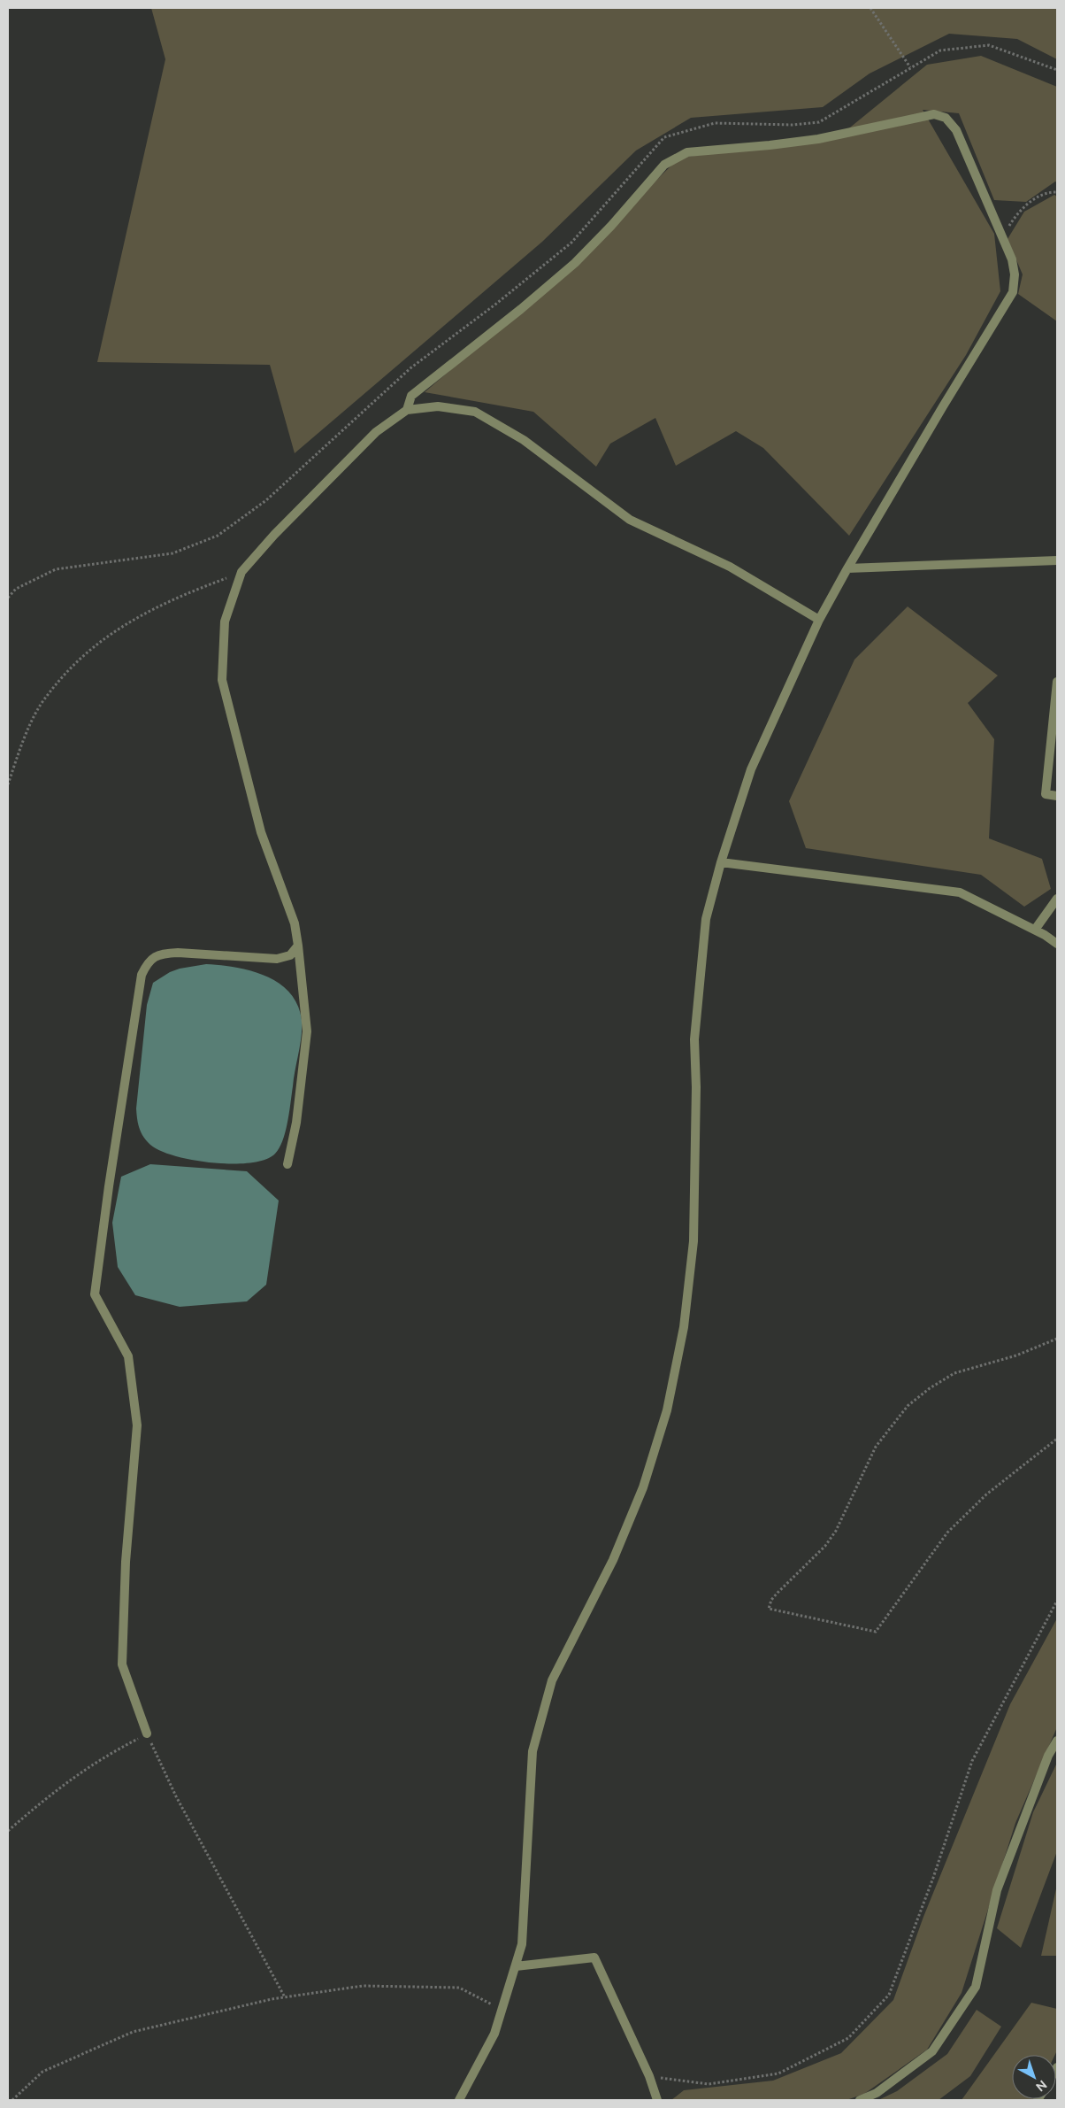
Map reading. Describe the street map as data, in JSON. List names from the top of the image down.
{
  "north": "bottom right"
}
